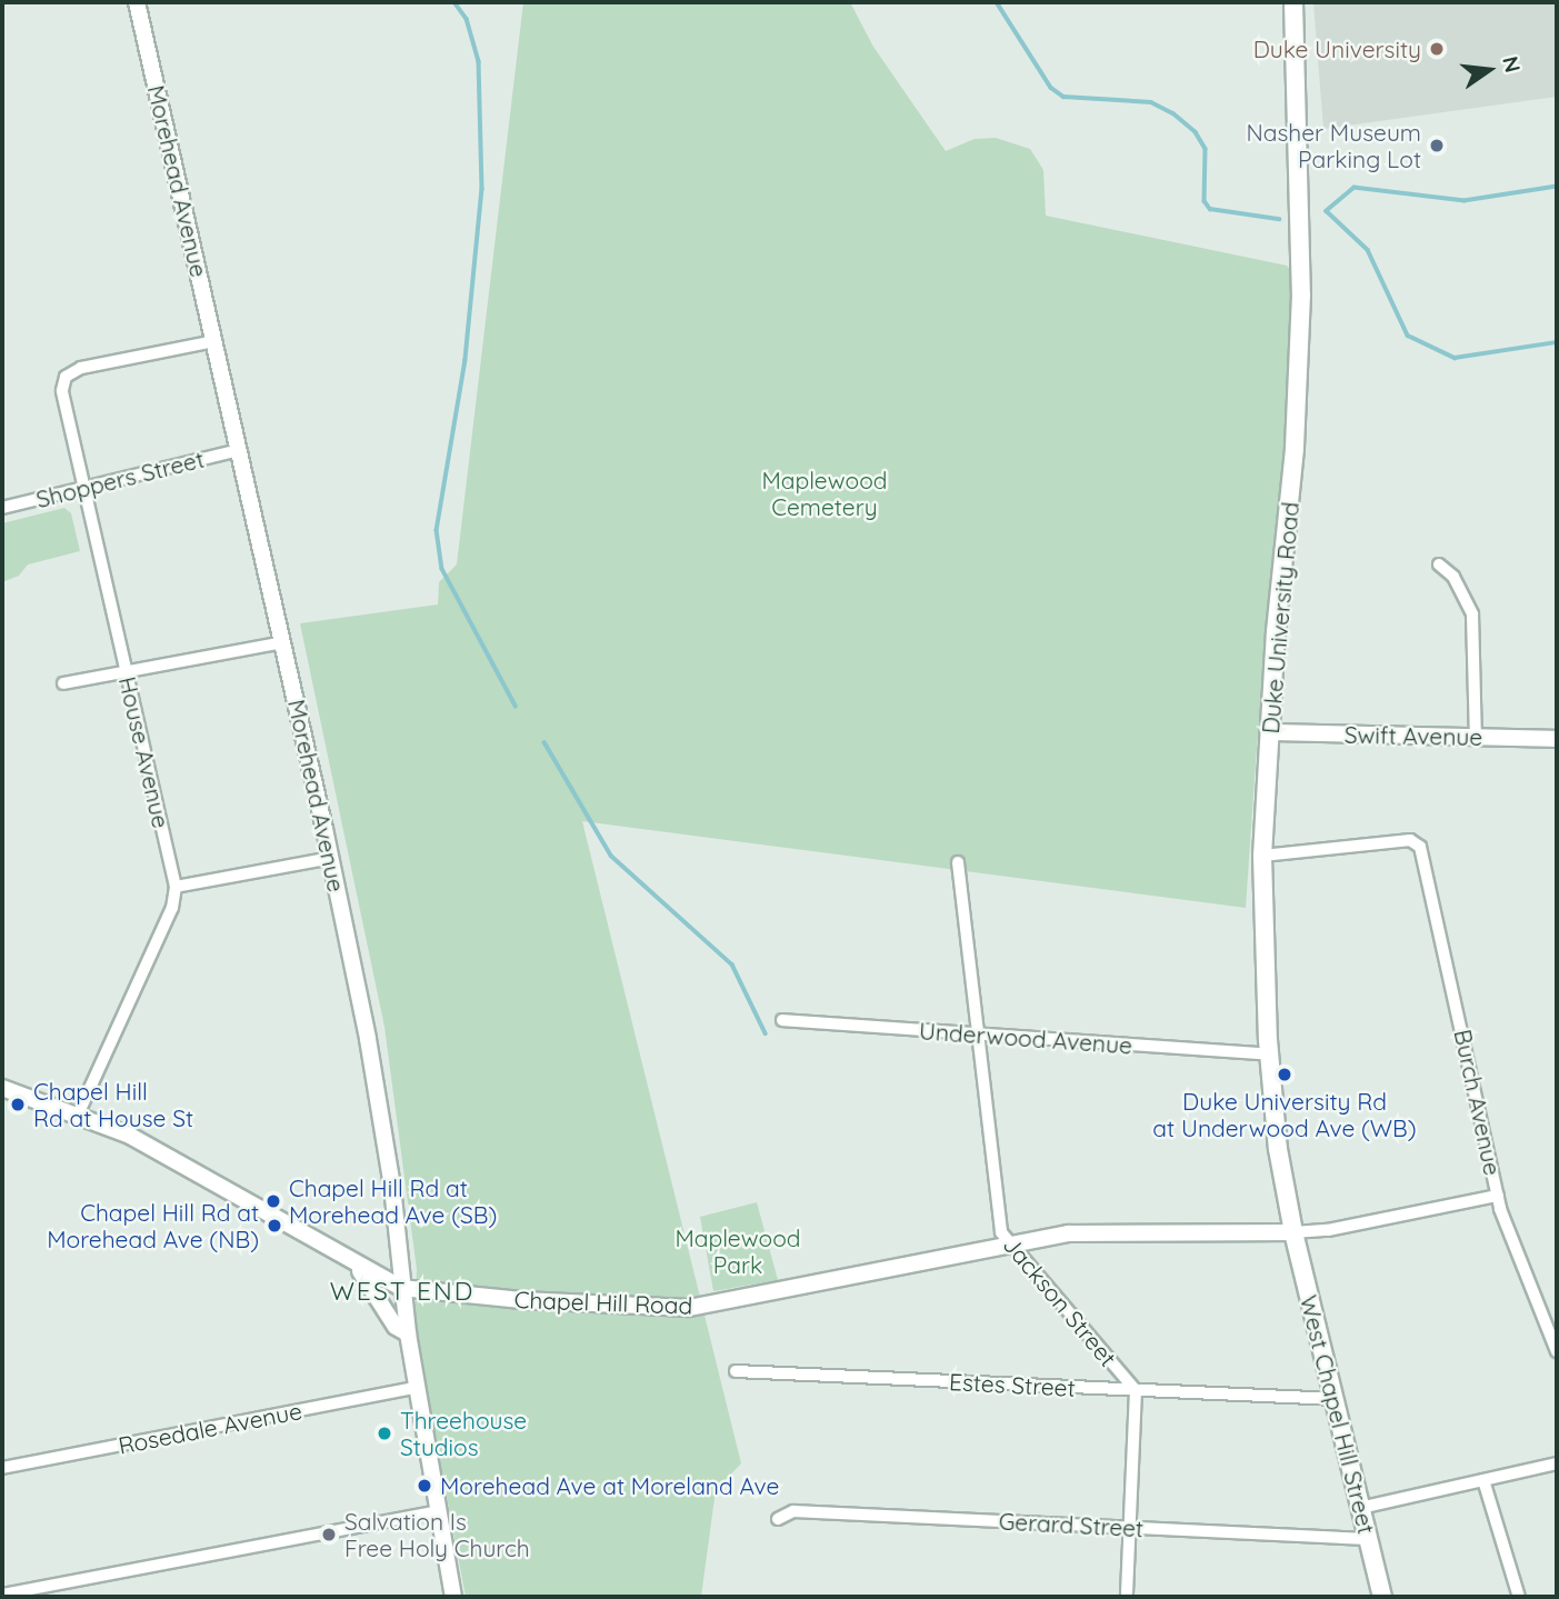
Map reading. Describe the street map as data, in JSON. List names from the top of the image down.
{
  "streets": {
    "main road": ["Duke University Road", "West Chapel Hill Street"],
    "street": [
      "Morehead Avenue",
      "Shoppers Street",
      "Swift Avenue",
      "House Avenue",
      "Underwood Avenue",
      "Burch Avenue",
      "Jackson Street",
      "Chapel Hill Road",
      "Estes Street",
      "Rosedale Avenue",
      "Gerard Street"
    ]
  },
  "crossings": [
    ["Morehead Avenue", "Shoppers Street"],
    ["Morehead Avenue", "House Avenue"],
    ["Morehead Avenue", "Chapel Hill Road"],
    ["Morehead Avenue", "Rosedale Avenue"],
    ["Shoppers Street", "House Avenue"],
    ["Duke University Road", "Swift Avenue"],
    ["Duke University Road", "Underwood Avenue"],
    ["Duke University Road", "Burch Avenue"],
    ["Duke University Road", "Chapel Hill Road"],
    ["Duke University Road", "West Chapel Hill Street"],
    ["House Avenue", "Chapel Hill Road"],
    ["Underwood Avenue", "Jackson Street"],
    ["Jackson Street", "Chapel Hill Road"],
    ["Jackson Street", "Estes Street"],
    ["Chapel Hill Road", "West Chapel Hill Street"],
    ["Estes Street", "West Chapel Hill Street"],
    ["West Chapel Hill Street", "Gerard Street"]
  ],
  "districts": ["WEST END"],
  "parks": ["Maplewood Cemetery", "Maplewood Park"],
  "places": [
    "Duke University",
    "Nasher Museum Parking Lot",
    "Duke University Rd at Underwood Ave (WB)",
    "Chapel Hill Rd at House St",
    "Chapel Hill Rd at Morehead Ave (SB)",
    "Chapel Hill Rd at Morehead Ave (NB)",
    "Threehouse Studios",
    "Morehead Ave at Moreland Ave",
    "Salvation Is Free Holy Church"
  ],
  "north": "right"
}
